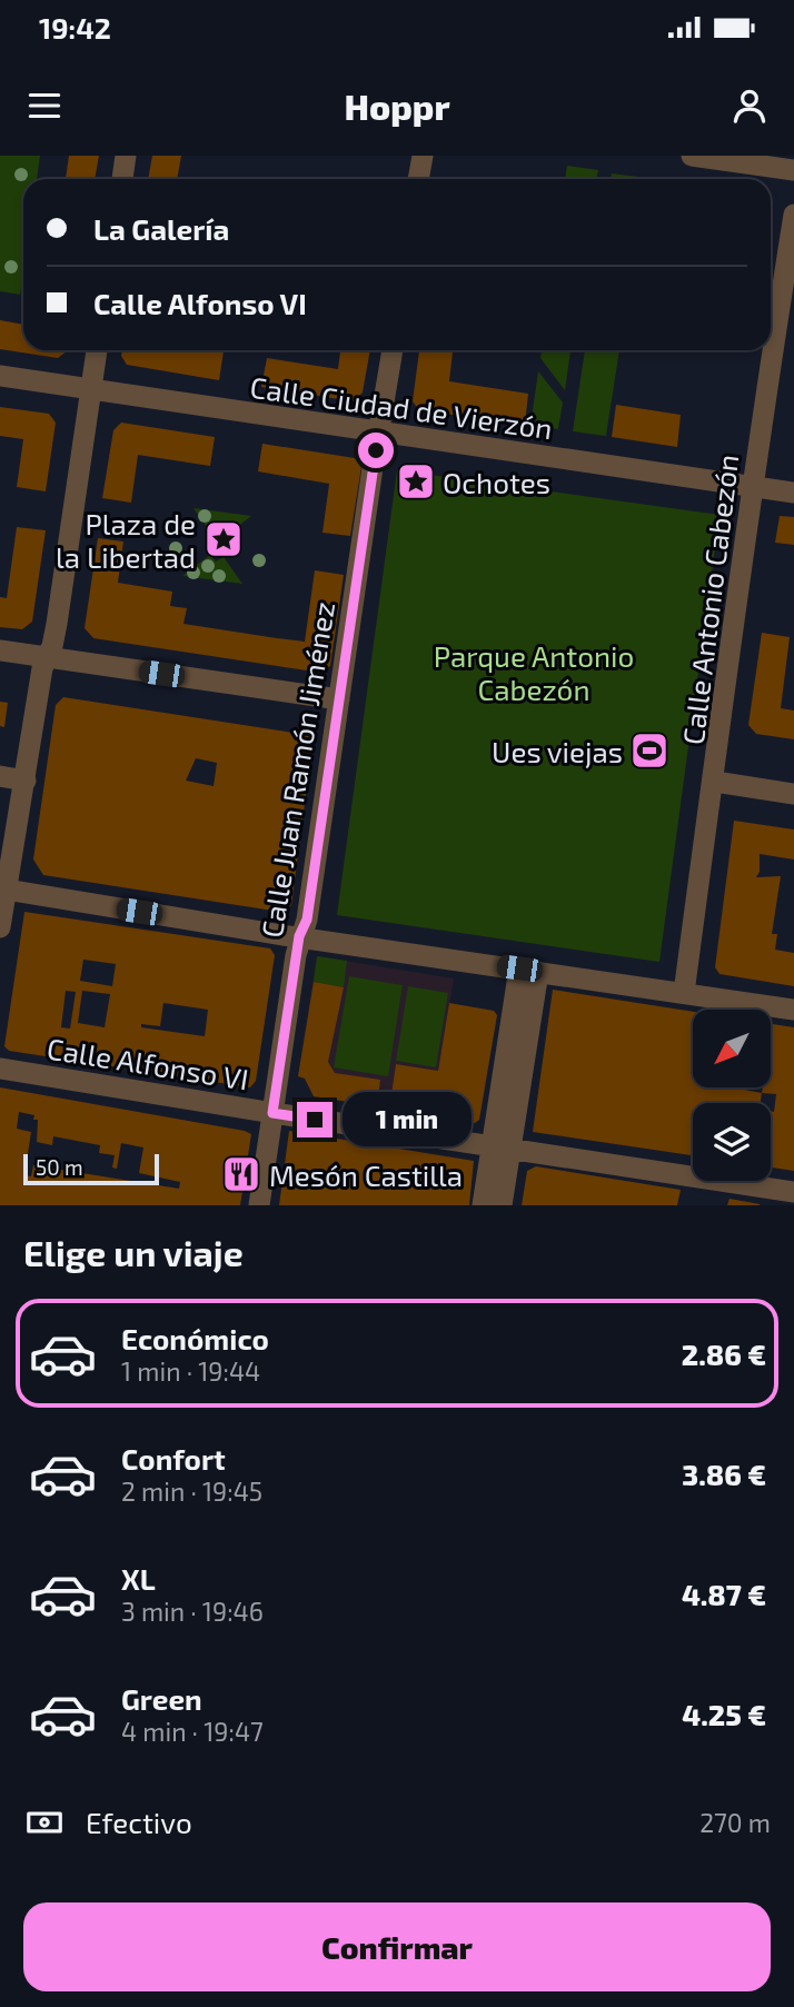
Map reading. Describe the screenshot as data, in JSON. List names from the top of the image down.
{
  "streets": {
    "street": [
      "Calle Ciudad de Vierzón",
      "Calle Antonio Cabezón",
      "Calle Juan Ramón Jiménez",
      "Calle Alfonso VI"
    ]
  },
  "crossings": [
    ["Calle Ciudad de Vierzón", "Calle Antonio Cabezón"],
    ["Calle Ciudad de Vierzón", "Calle Juan Ramón Jiménez"],
    ["Calle Juan Ramón Jiménez", "Calle Alfonso VI"]
  ],
  "parks": ["Parque Antonio Cabezón"],
  "places": {
    "place": ["Ochotes", "Plaza de la Libertad"],
    "sports": ["Ues viejas"],
    "restaurant": ["Mesón Castilla"]
  },
  "scale_bar": "50 m",
  "north": "bottom left",
  "page": {
    "status": "19:42",
    "header": "Hoppr",
    "banner": ["La Galería", "Calle Alfonso VI"],
    "bubble": "1 min",
    "scale": "50 m",
    "heading": "Elige un viaje",
    "list": [
      {
        "name": "Económico",
        "note": "1 min · 19:44",
        "value": "2.86 €"
      },
      {
        "name": "Confort",
        "note": "2 min · 19:45",
        "value": "3.86 €"
      },
      {
        "name": "XL",
        "note": "3 min · 19:46",
        "value": "4.87 €"
      },
      {
        "name": "Green",
        "note": "4 min · 19:47",
        "value": "4.25 €"
      }
    ],
    "pay": ["Efectivo", "270 m"],
    "buttons": "Confirmar"
  }
}
